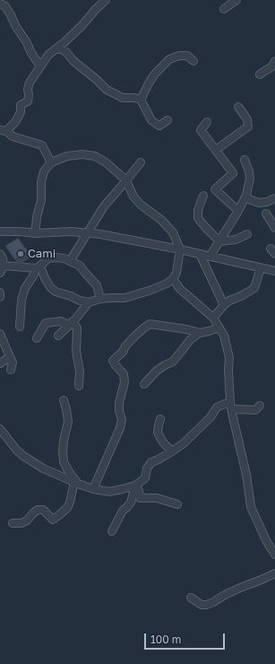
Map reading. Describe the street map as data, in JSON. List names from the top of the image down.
{
  "places": ["Cami"],
  "scale_bar": "100 m"
}
